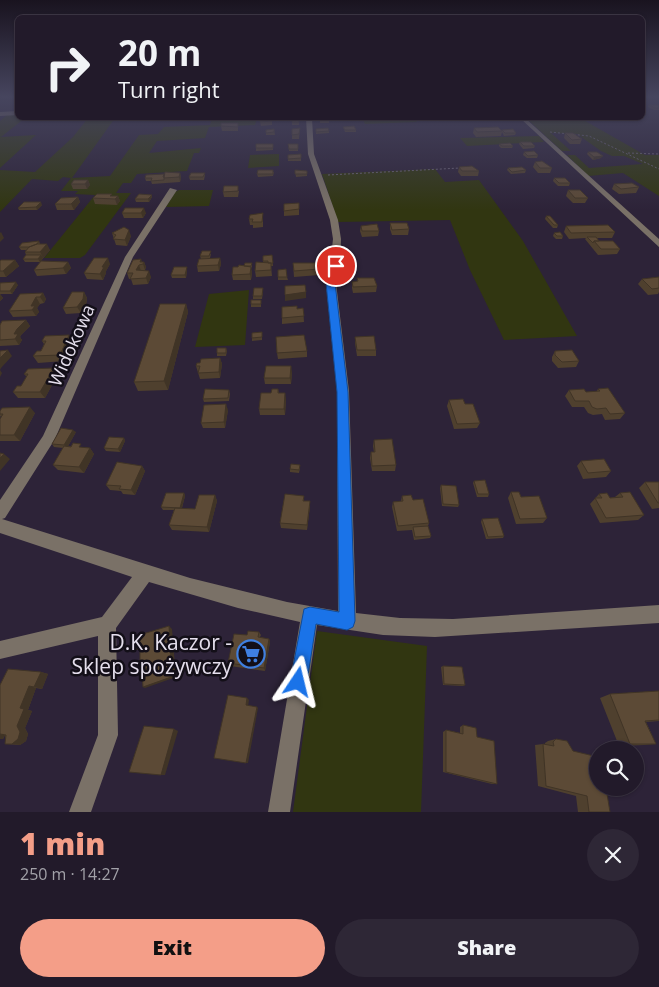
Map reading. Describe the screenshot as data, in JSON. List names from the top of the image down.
{
  "streets": {
    "street": ["Widokowa"]
  },
  "places": {
    "supermarket": ["D.K. Kaczor - Sklep spożywczy"]
  },
  "page": {
    "turn": ["20 m", "Turn right"],
    "heading": ["1 min", "250 m · 14:27"],
    "buttons": ["Exit", "Share"]
  }
}
